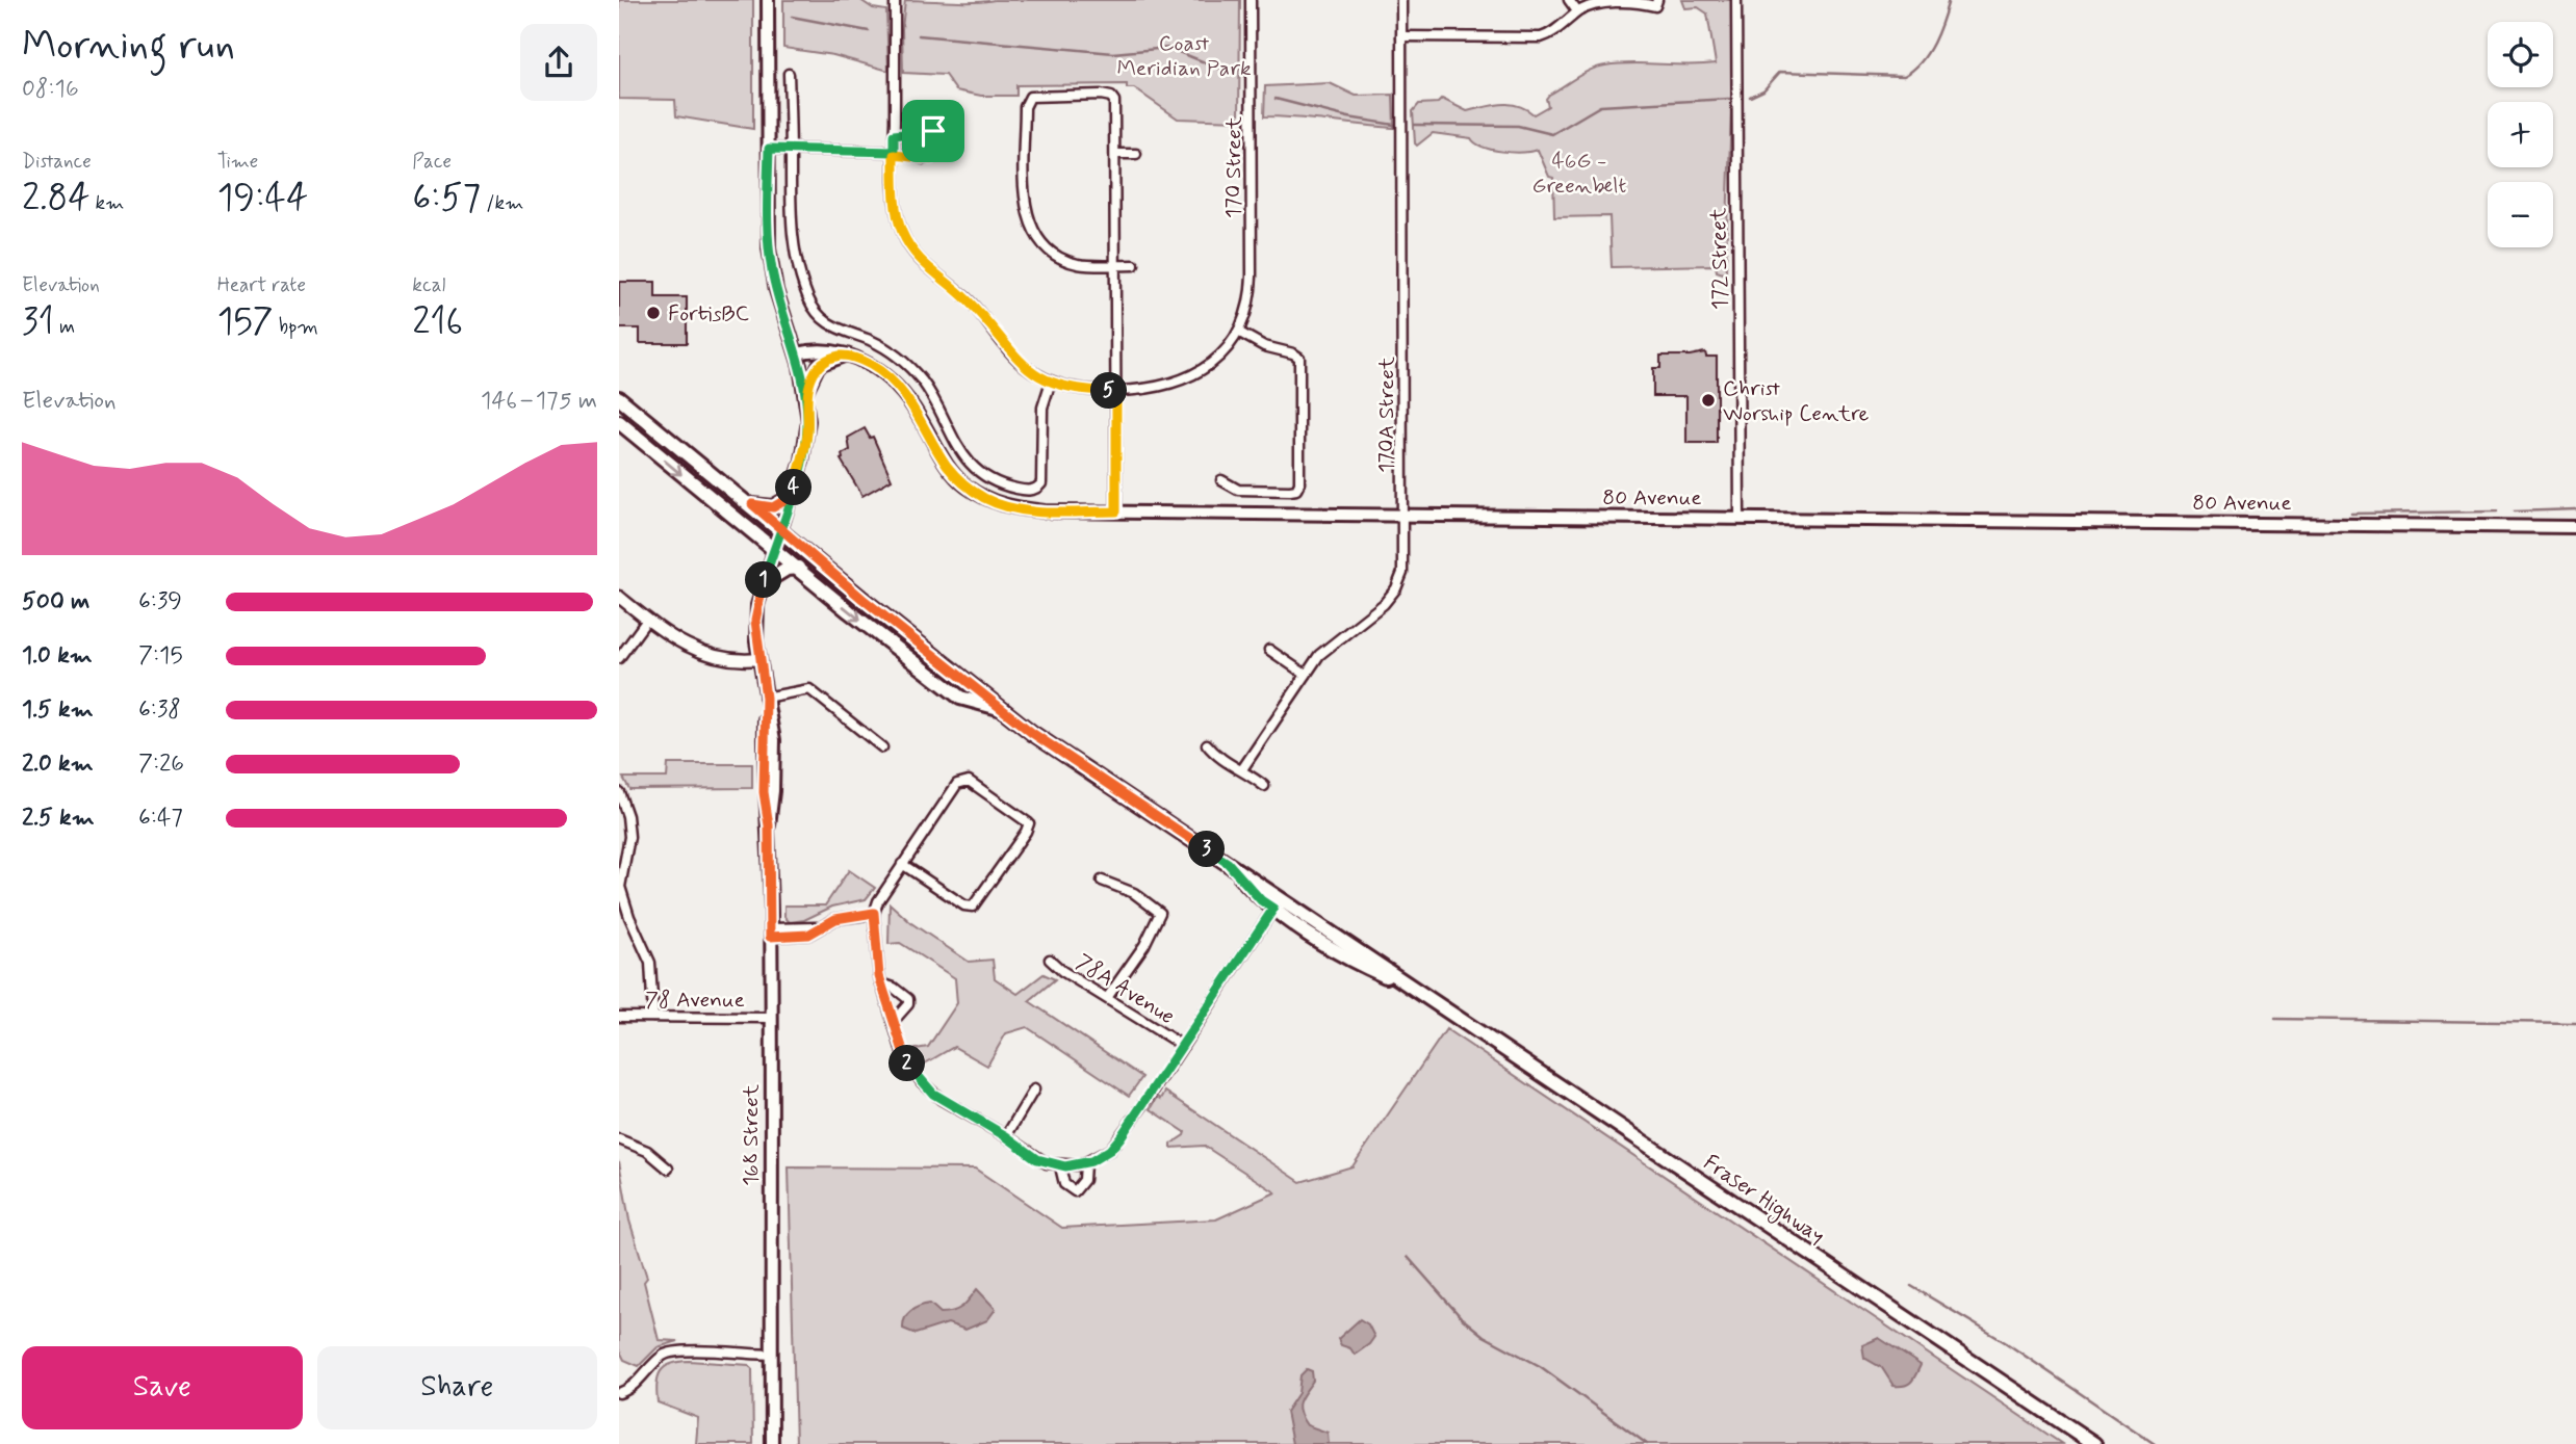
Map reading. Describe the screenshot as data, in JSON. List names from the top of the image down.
{
  "streets": {
    "main road": ["80 Avenue", "168 Street", "Fraser Highway"],
    "street": [
      "170 Street",
      "172 Street",
      "170A Street",
      "78A Avenue",
      "78 Avenue"
    ]
  },
  "crossings": [
    ["172 Street", "80 Avenue"],
    ["170A Street", "80 Avenue"],
    ["80 Avenue", "168 Street"],
    ["78 Avenue", "168 Street"],
    ["168 Street", "Fraser Highway"]
  ],
  "parks": ["Coast Meridian Park", "46G - Greenbelt"],
  "places": ["FortisBC", "Christ Worship Centre"],
  "page": {
    "heading": ["Morning run", "08:16"],
    "map_buttons": ["+", "−"],
    "stats": [
      ["Distance", "2.84 km"],
      ["Time", "19:44"],
      ["Pace", "6:57 /km"],
      ["Elevation", "31 m"],
      ["Heart rate", "157 bpm"],
      ["kcal", "216"]
    ],
    "chart": ["Elevation", "146–175 m"],
    "pins": [
      "5",
      "4",
      "1",
      "3",
      "2"
    ],
    "list": [
      {
        "name": "500 m",
        "note": "6:39"
      },
      {
        "name": "1.0 km",
        "note": "7:15"
      },
      {
        "name": "1.5 km",
        "note": "6:38"
      },
      {
        "name": "2.0 km",
        "note": "7:26"
      },
      {
        "name": "2.5 km",
        "note": "6:47"
      }
    ],
    "buttons": ["Save", "Share"]
  }
}
